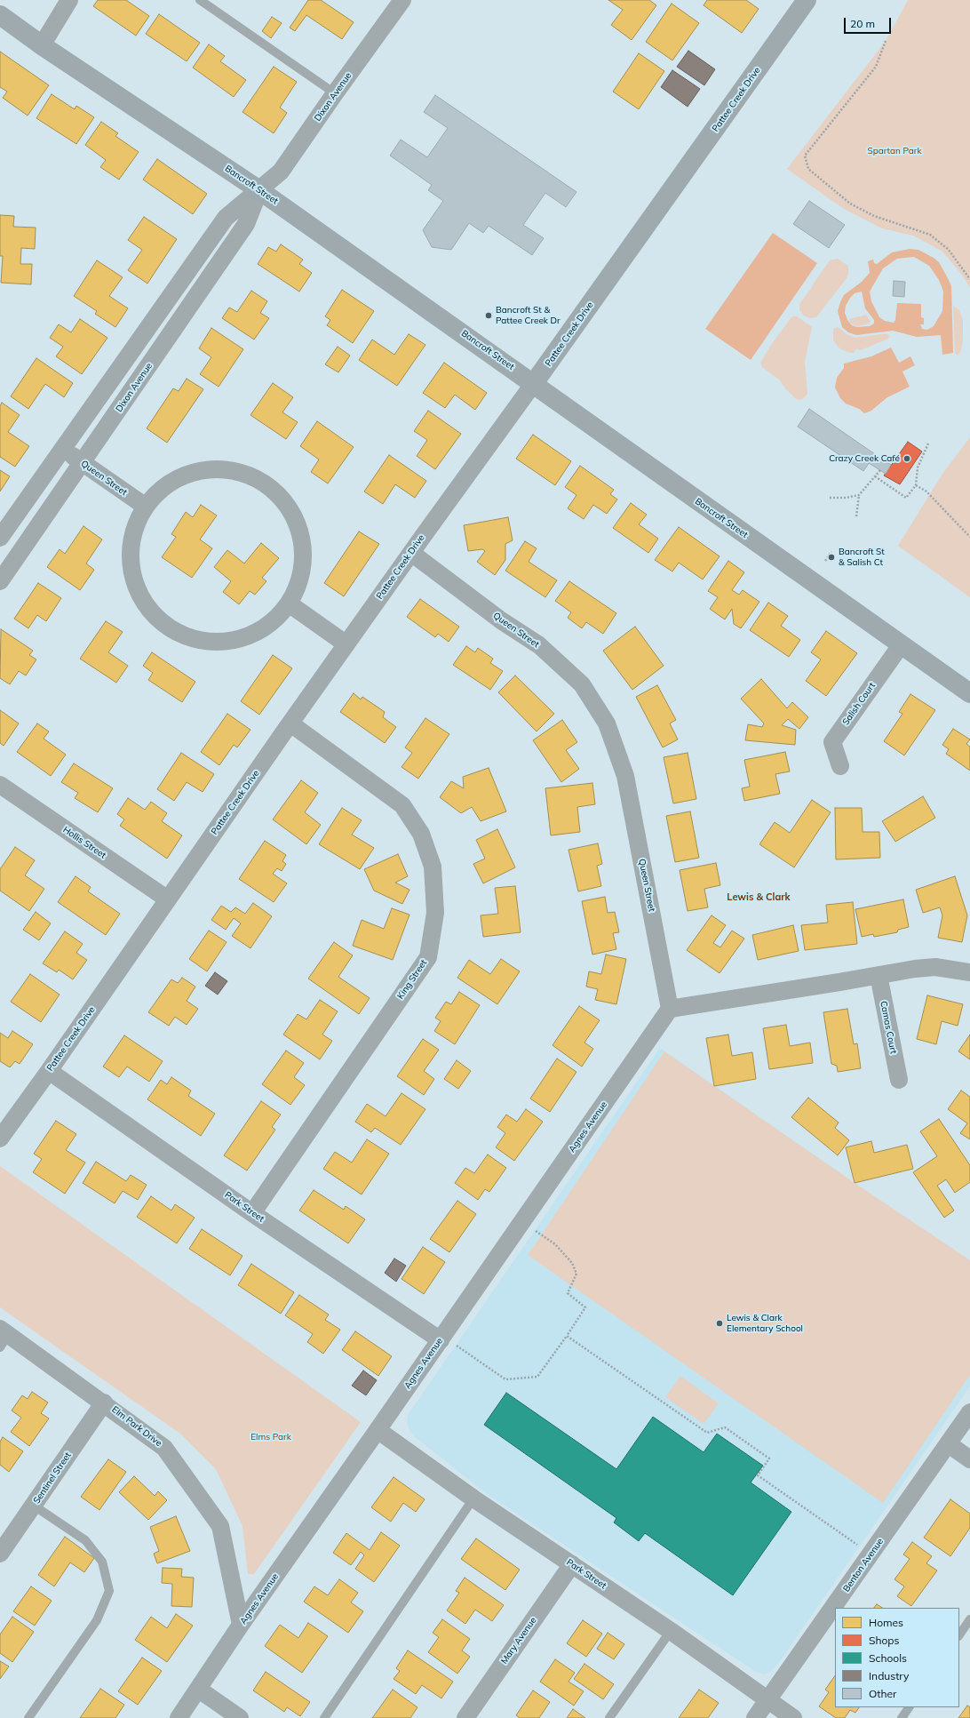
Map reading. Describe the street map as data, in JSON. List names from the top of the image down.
{
  "streets": {
    "street": [
      "Dixon Avenue",
      "Pattee Creek Drive",
      "Bancroft Street",
      "Queen Street",
      "Salish Court",
      "Hollis Street",
      "King Street",
      "Camas Court",
      "Agnes Avenue",
      "Park Street",
      "Elm Park Drive",
      "Sentinel Street",
      "Benton Avenue",
      "Mary Avenue"
    ]
  },
  "crossings": [
    ["Dixon Avenue", "Bancroft Street"],
    ["Dixon Avenue", "Queen Street"],
    ["Pattee Creek Drive", "Bancroft Street"],
    ["Pattee Creek Drive", "Queen Street"],
    ["Pattee Creek Drive", "Hollis Street"],
    ["Pattee Creek Drive", "King Street"],
    ["Pattee Creek Drive", "Park Street"],
    ["Bancroft Street", "Salish Court"],
    ["Queen Street", "Agnes Avenue"],
    ["King Street", "Park Street"],
    ["Agnes Avenue", "Park Street"],
    ["Agnes Avenue", "Elm Park Drive"],
    ["Park Street", "Benton Avenue"],
    ["Park Street", "Mary Avenue"],
    ["Elm Park Drive", "Sentinel Street"]
  ],
  "districts": ["Lewis & Clark"],
  "parks": ["Spartan Park", "Elms Park"],
  "places": [
    "Bancroft St & Pattee Creek Dr",
    "Crazy Creek Café",
    "Bancroft St & Salish Ct",
    "Lewis & Clark Elementary School"
  ],
  "legend": [
    "Homes",
    "Shops",
    "Schools",
    "Industry",
    "Other"
  ],
  "scale_bar": "20 m"
}
